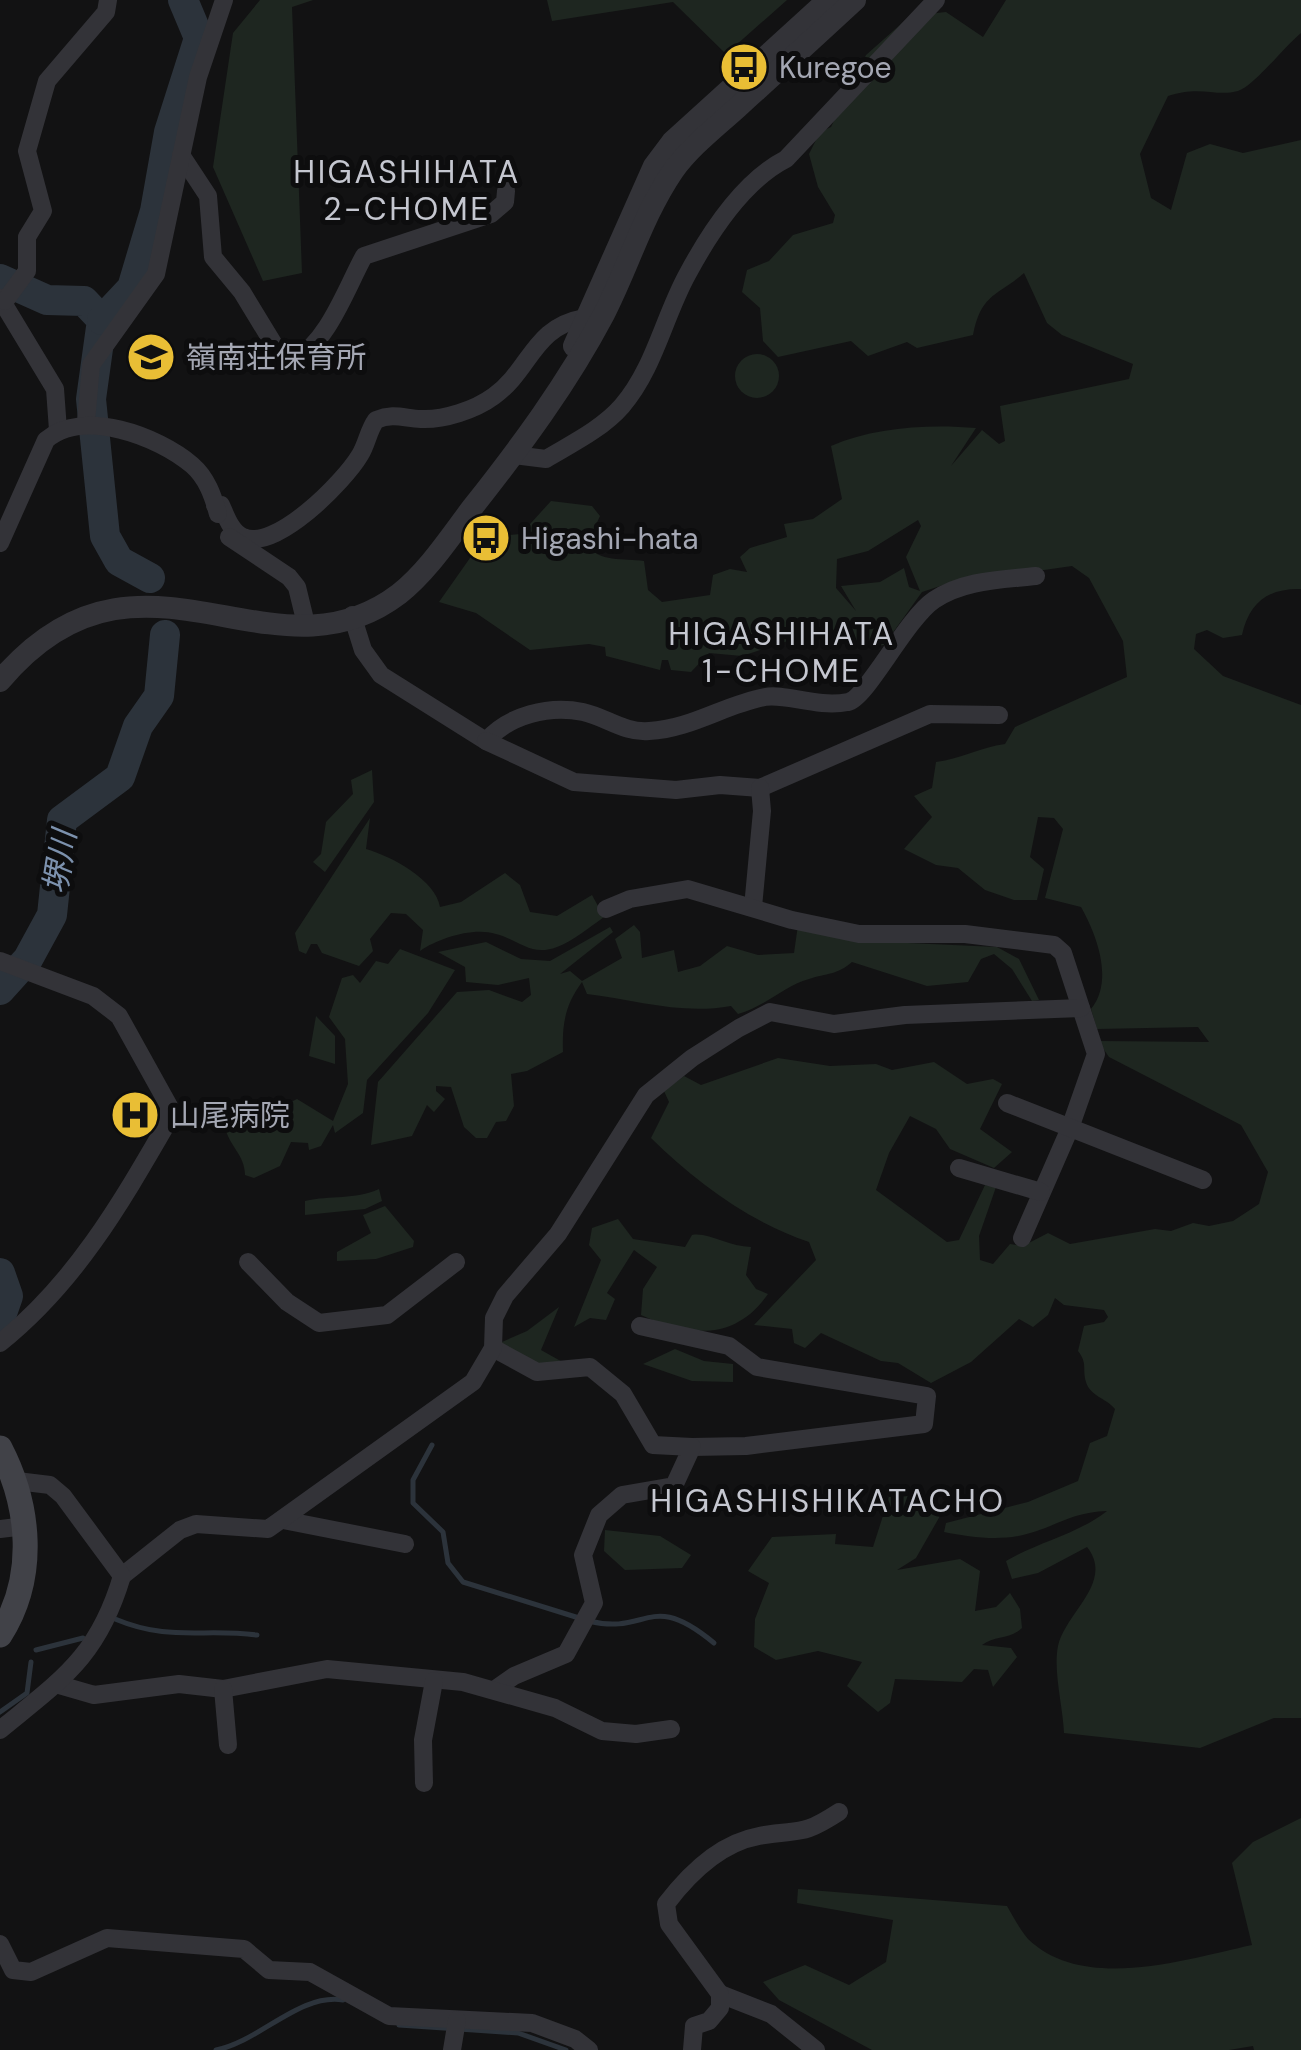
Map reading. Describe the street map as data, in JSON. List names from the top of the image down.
{
  "districts": ["HIGASHIHATA 2-CHOME", "HIGASHIHATA 1-CHOME", "HIGASHISHIKATACHO"],
  "water": ["堺川"],
  "places": {
    "bus stop": ["Kuregoe", "Higashi-hata"],
    "school or university": ["嶺南荘保育所"],
    "hospital": ["山尾病院"]
  }
}
